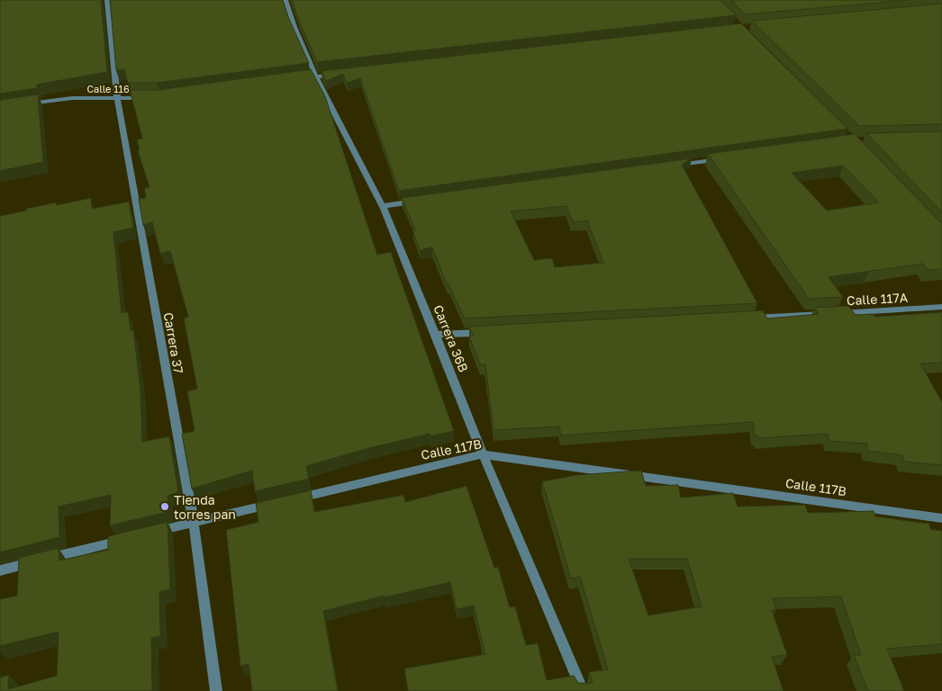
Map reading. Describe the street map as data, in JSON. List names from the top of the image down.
{
  "streets": {
    "street": [
      "Calle 116",
      "Calle 117A",
      "Carrera 36B",
      "Carrera 37",
      "Calle 117B"
    ]
  },
  "crossings": [
    ["Calle 116", "Carrera 37"],
    ["Carrera 36B", "Calle 117B"],
    ["Carrera 37", "Calle 117B"]
  ],
  "places": ["Tienda torres pan"]
}
